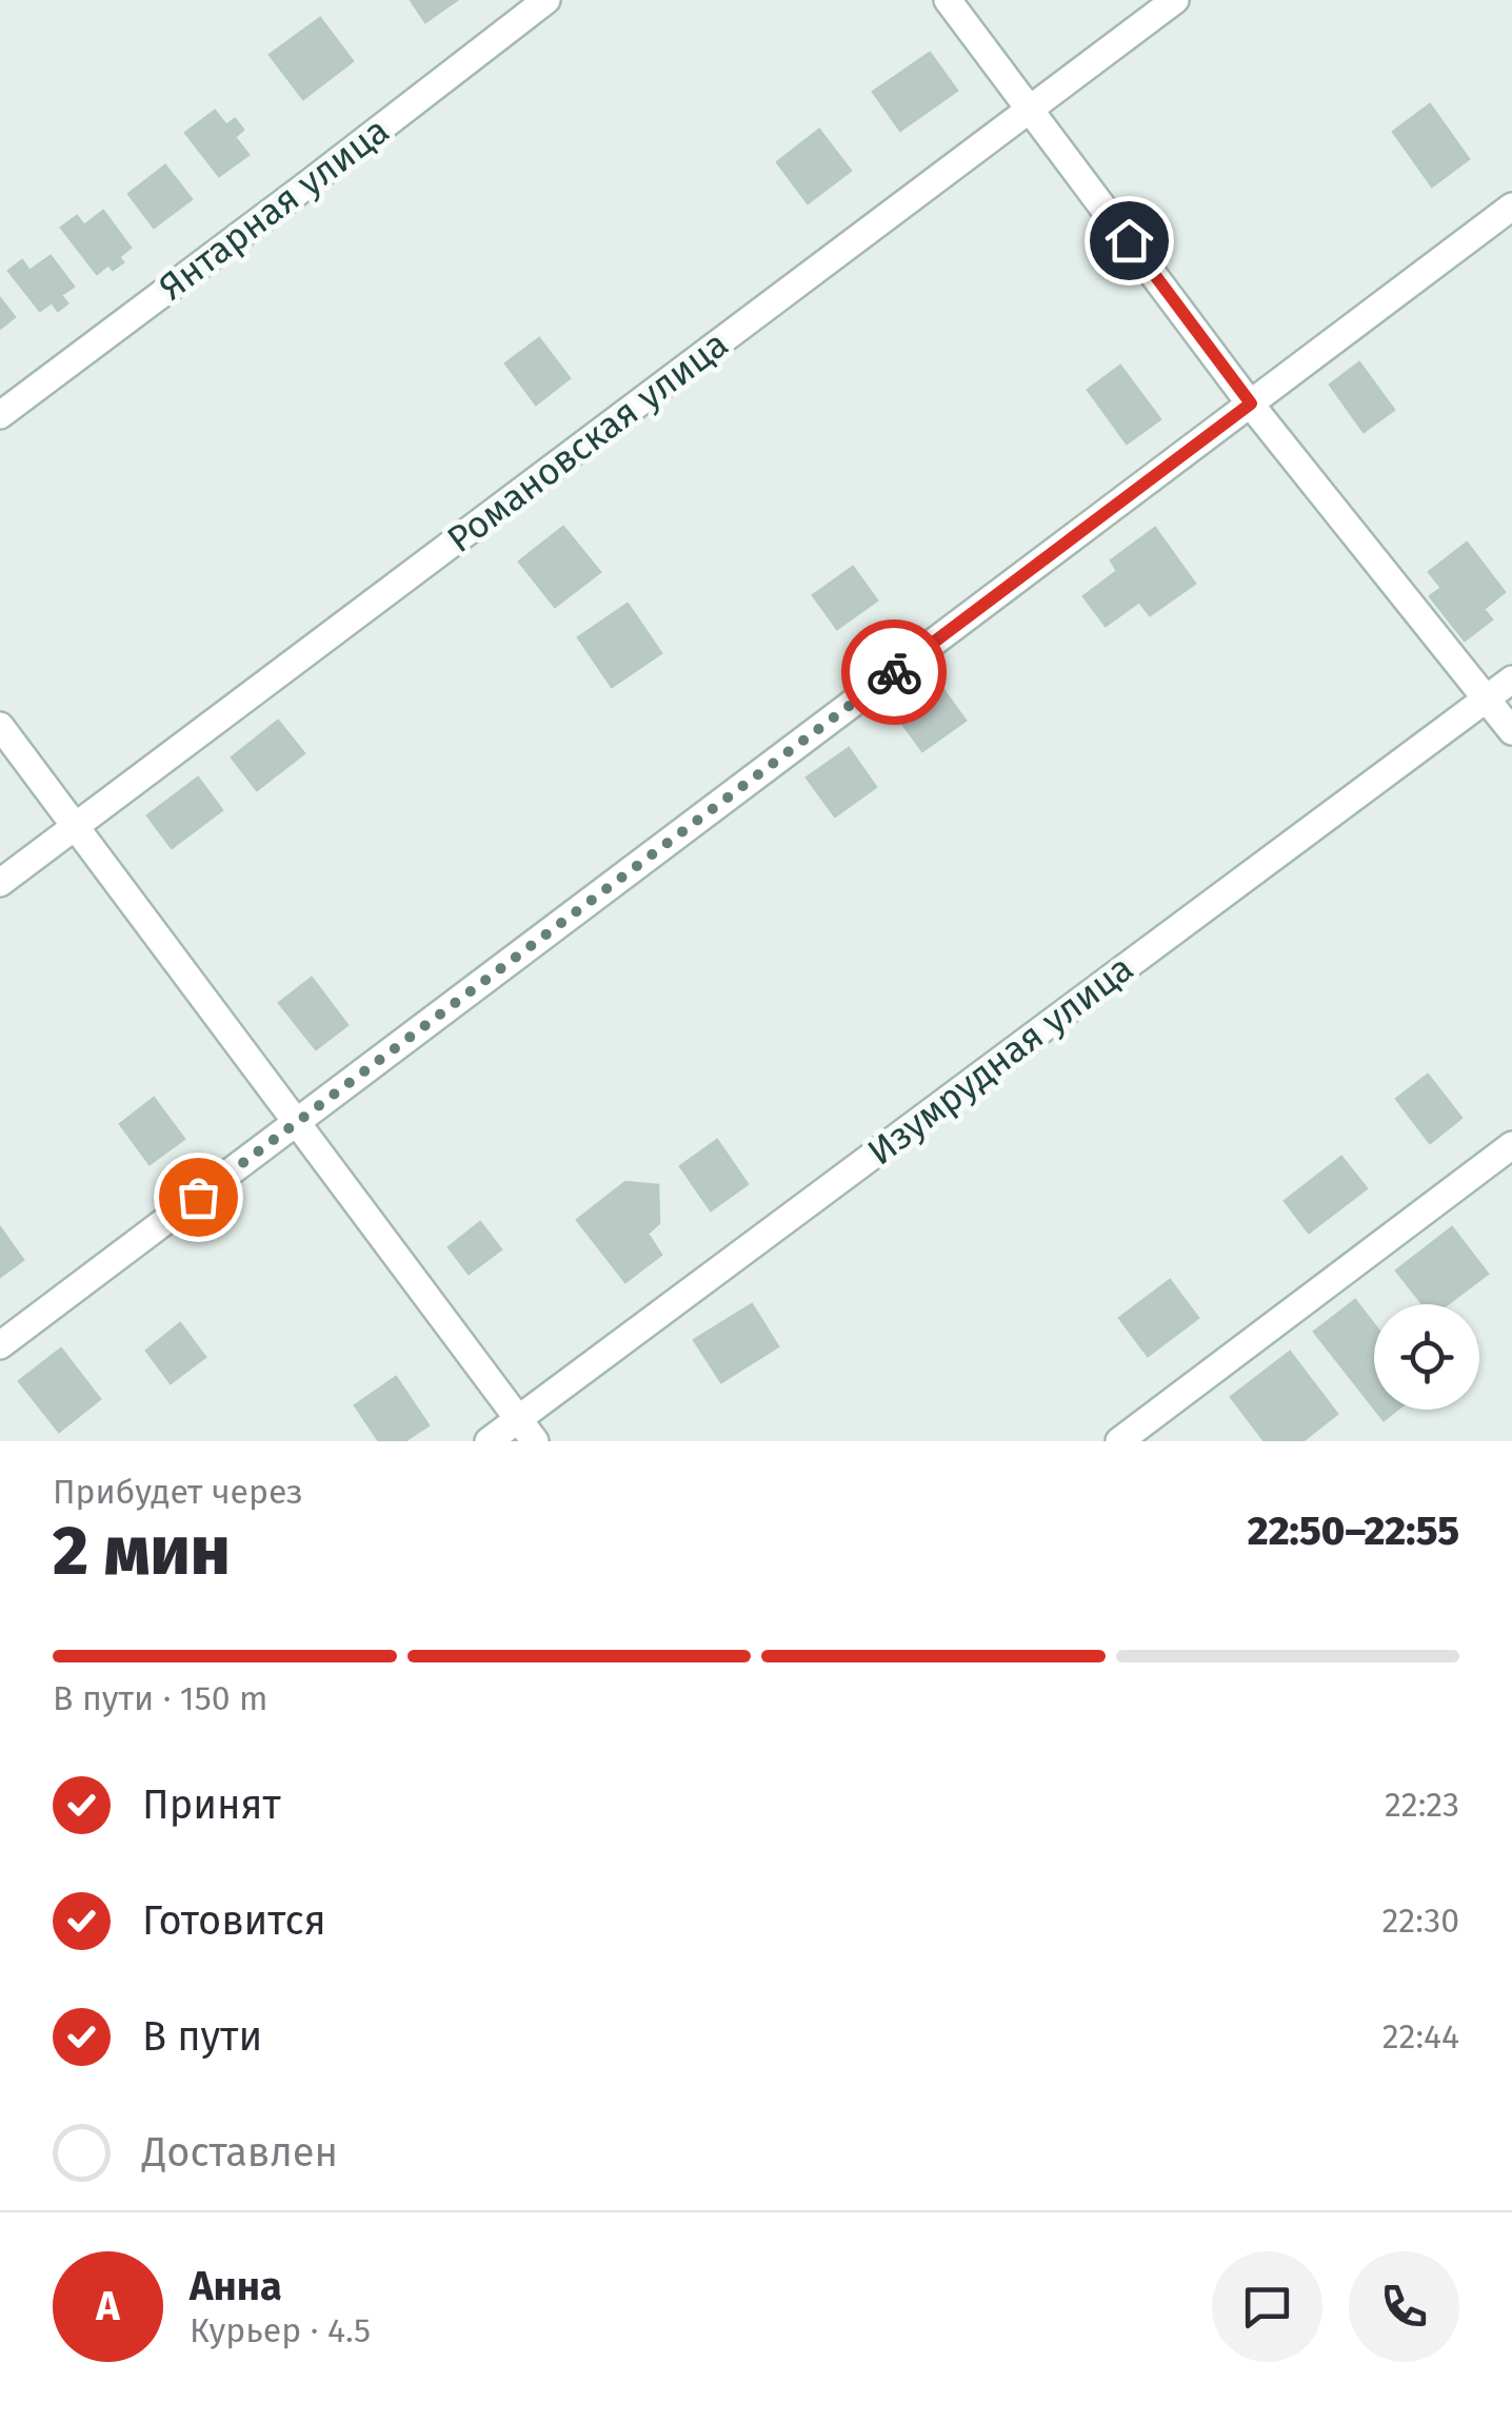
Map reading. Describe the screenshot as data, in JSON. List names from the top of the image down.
{
  "streets": {
    "street": ["Янтарная улица", "Романовская улица", "Изумрудная улица"]
  },
  "page": {
    "heading": ["2 мин", "Прибудет через", "22:50–22:55"],
    "panel": ["Анна", "Курьер · 4.5"],
    "bar": "В пути · 150 m",
    "list": [
      ["Принят", "22:23"],
      ["Готовится", "22:30"],
      ["В пути", "22:44"],
      "Доставлен"
    ],
    "round": "А"
  }
}
